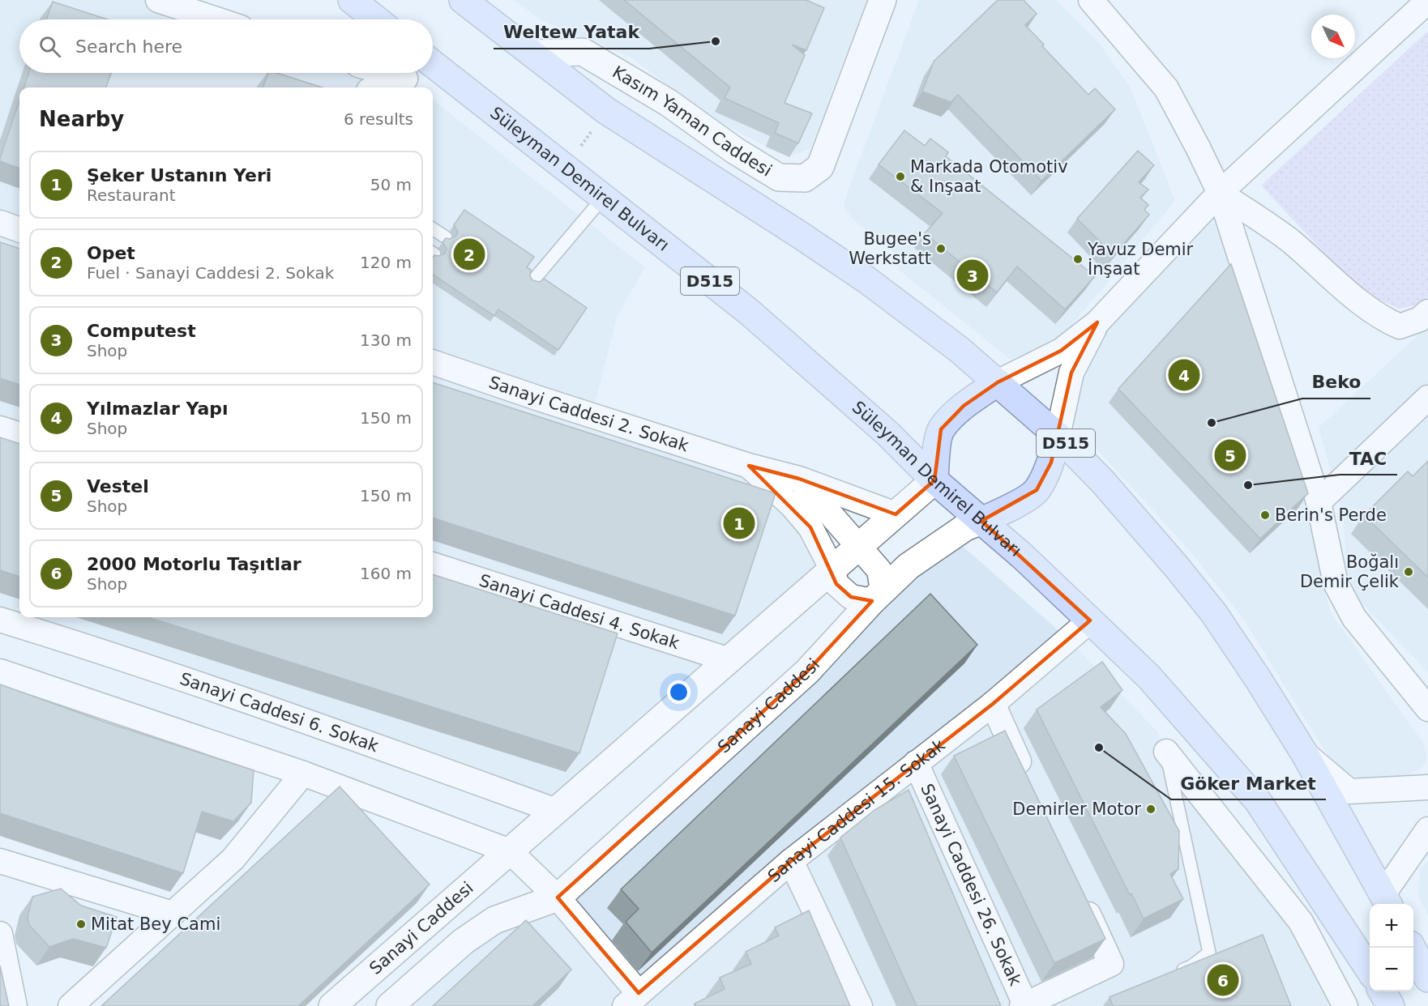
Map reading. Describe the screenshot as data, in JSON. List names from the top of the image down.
{
  "streets": {
    "highway": ["Süleyman Demirel Bulvarı", "D515"],
    "street": [
      "Kasım Yaman Caddesi",
      "Sanayi Caddesi 2. Sokak",
      "Sanayi Caddesi 4. Sokak",
      "Sanayi Caddesi",
      "Sanayi Caddesi 6. Sokak",
      "Sanayi Caddesi 15. Sokak",
      "Sanayi Caddesi 26. Sokak"
    ]
  },
  "crossings": [
    ["Kasım Yaman Caddesi", "D515"],
    ["Süleyman Demirel Bulvarı", "D515"],
    ["Süleyman Demirel Bulvarı", "Sanayi Caddesi"],
    ["Süleyman Demirel Bulvarı", "Sanayi Caddesi 15. Sokak"],
    ["D515", "Sanayi Caddesi"],
    ["Sanayi Caddesi 2. Sokak", "Sanayi Caddesi"],
    ["Sanayi Caddesi 4. Sokak", "Sanayi Caddesi"],
    ["Sanayi Caddesi", "Sanayi Caddesi 6. Sokak"],
    ["Sanayi Caddesi 15. Sokak", "Sanayi Caddesi 26. Sokak"]
  ],
  "places": [
    "Weltew Yatak",
    "Markada Otomotiv & Inşaat",
    "Bugee's Werkstatt",
    "Yavuz Demir İnşaat",
    "Beko",
    "TAC",
    "Berin's Perde",
    "Boğalı Demir Çelik",
    "Göker Market",
    "Demirler Motor",
    "Mitat Bey Cami"
  ],
  "north": "bottom right",
  "page": {
    "search": "Search here",
    "heading": ["Nearby", "6 results"],
    "list": [
      {
        "mark": "1",
        "name": "Şeker Ustanın Yeri",
        "note": "Restaurant",
        "value": "50 m"
      },
      {
        "mark": "2",
        "name": "Opet",
        "note": "Fuel · Sanayi Caddesi 2. Sokak",
        "value": "120 m"
      },
      {
        "mark": "3",
        "name": "Computest",
        "note": "Shop",
        "value": "130 m"
      },
      {
        "mark": "4",
        "name": "Yılmazlar Yapı",
        "note": "Shop",
        "value": "150 m"
      },
      {
        "mark": "5",
        "name": "Vestel",
        "note": "Shop",
        "value": "150 m"
      },
      {
        "mark": "6",
        "name": "2000 Motorlu Taşıtlar",
        "note": "Shop",
        "value": "160 m"
      }
    ],
    "pins": [
      "2",
      "3",
      "4",
      "5",
      "1",
      "6"
    ],
    "map_buttons": ["+", "−"]
  }
}
